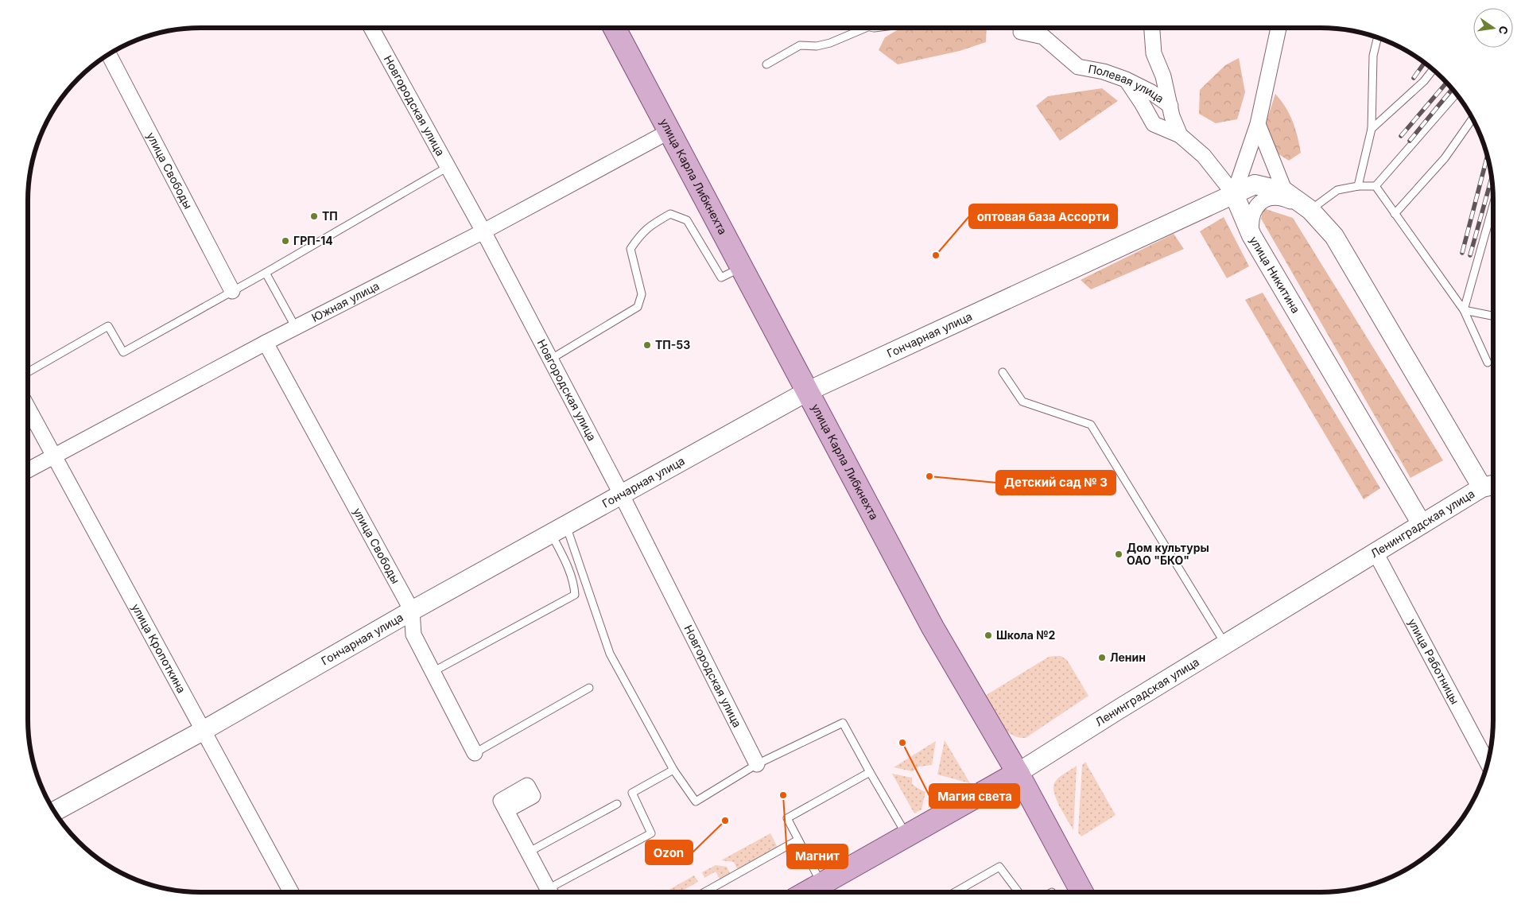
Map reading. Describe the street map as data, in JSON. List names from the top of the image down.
{
  "streets": {
    "main road": ["улица Карла Либкнехта", "Ленинградская улица"],
    "street": [
      "Полевая улица",
      "Новгородская улица",
      "улица Свободы",
      "улица Никитина",
      "Южная улица",
      "Гончарная улица",
      "улица Кропоткина",
      "улица Работницы"
    ]
  },
  "crossings": [
    ["Полевая улица", "улица Никитина"],
    ["Новгородская улица", "Южная улица"],
    ["Новгородская улица", "Гончарная улица"],
    ["улица Свободы", "Южная улица"],
    ["улица Свободы", "Гончарная улица"],
    ["улица Карла Либкнехта", "Южная улица"],
    ["улица Карла Либкнехта", "Гончарная улица"],
    ["улица Карла Либкнехта", "Ленинградская улица"],
    ["улица Никитина", "Гончарная улица"],
    ["улица Никитина", "Ленинградская улица"],
    ["Южная улица", "улица Кропоткина"],
    ["Гончарная улица", "улица Кропоткина"],
    ["Ленинградская улица", "улица Работницы"]
  ],
  "places": [
    "ТП",
    "ГРП-14",
    "оптовая база Ассорти",
    "ТП-53",
    "Детский сад № 3",
    "Дом культуры ОАО \"БКО\"",
    "Школа №2",
    "Ленин",
    "Магия света",
    "Магнит",
    "Ozon"
  ],
  "north": "right"
}
